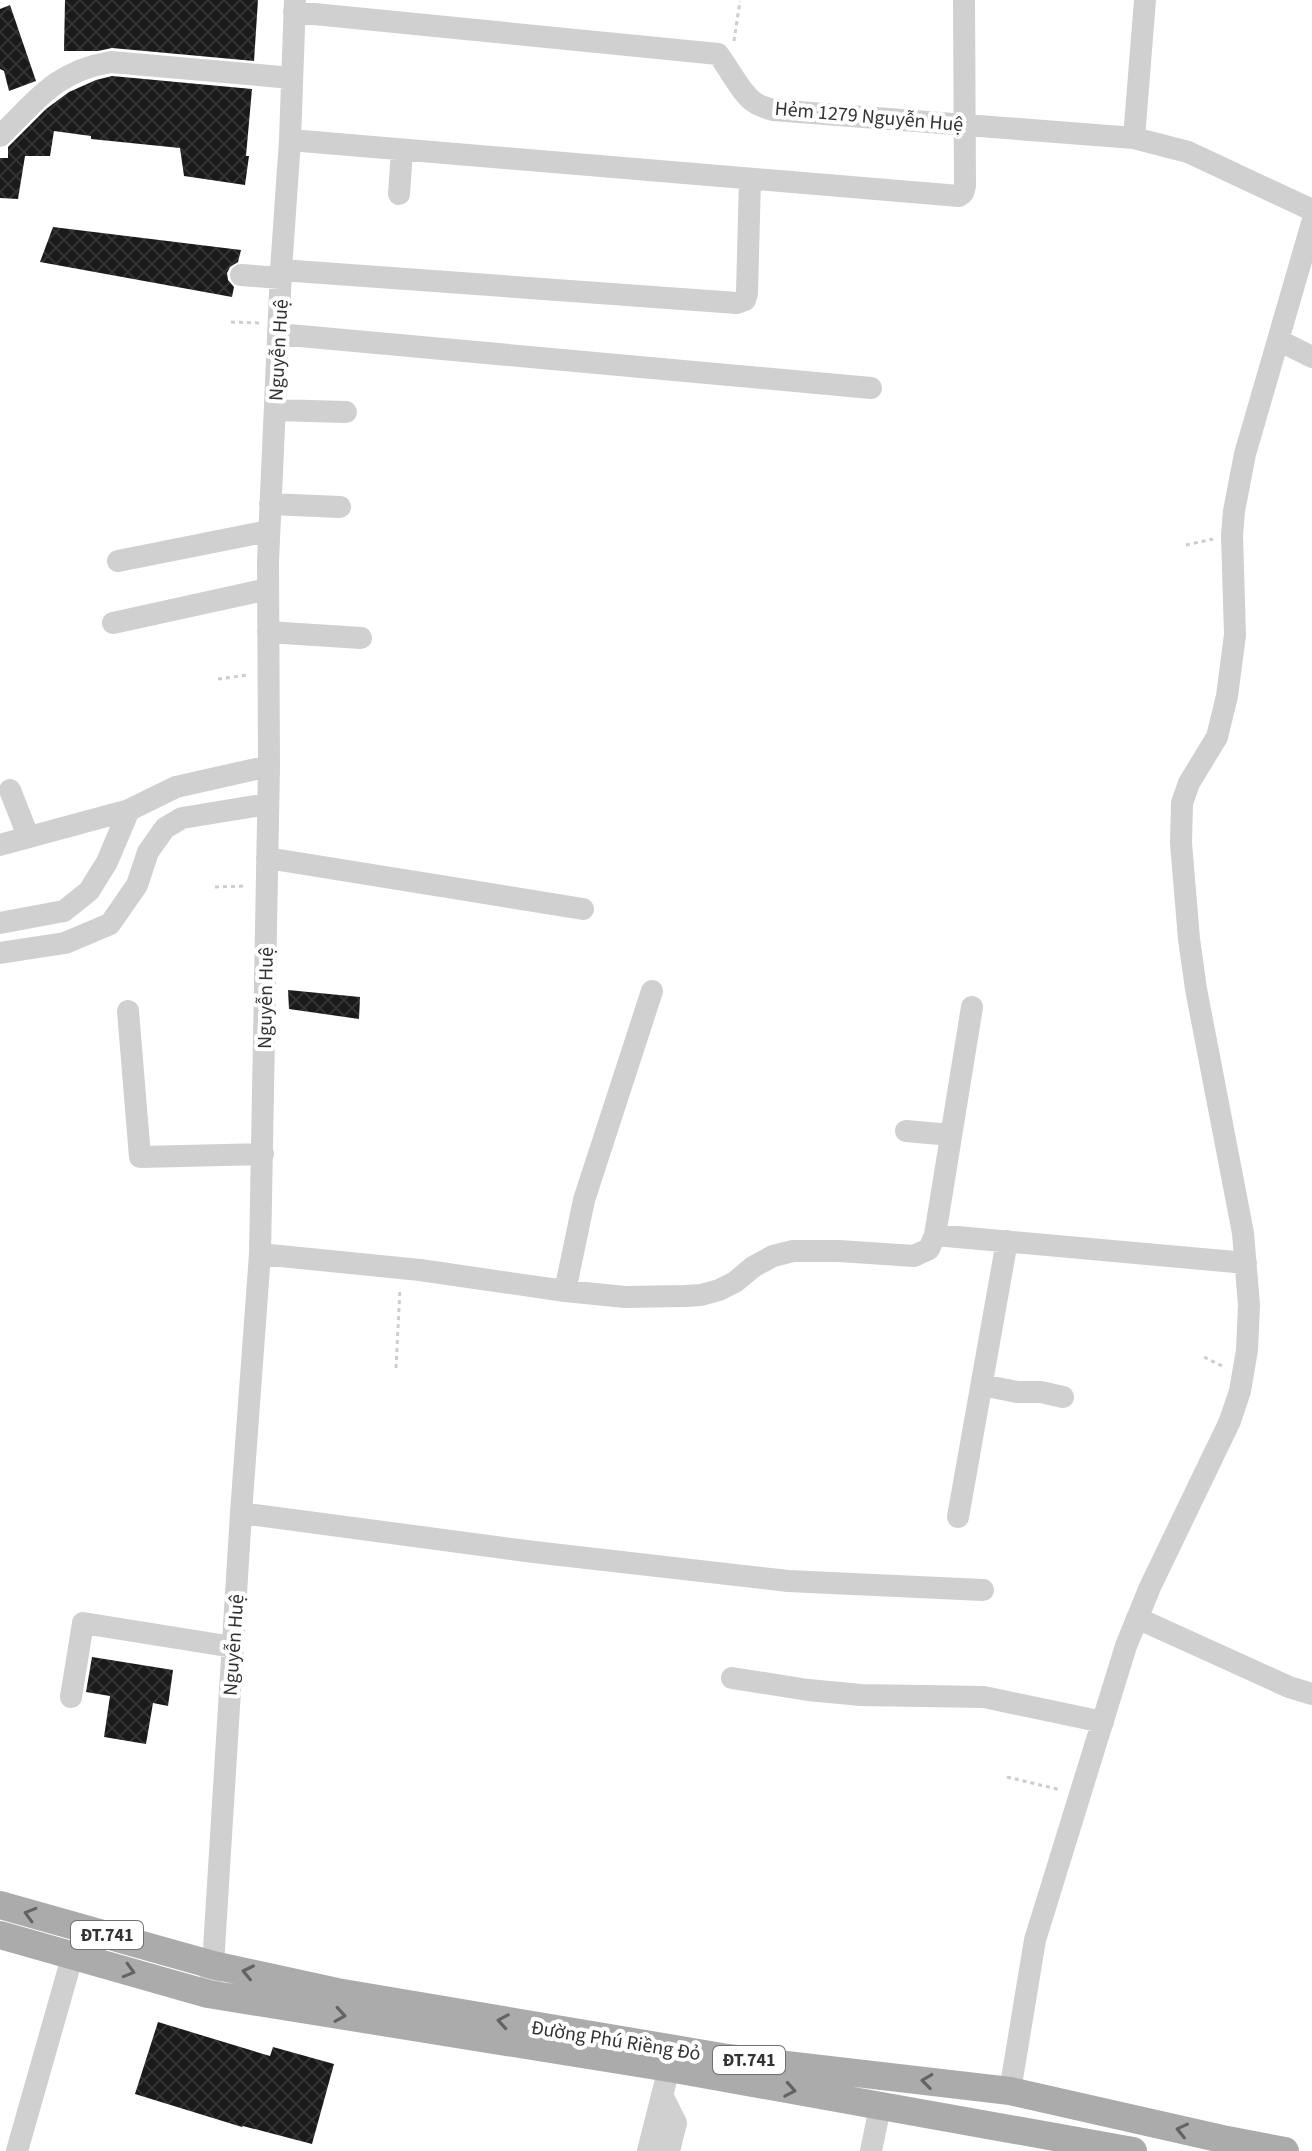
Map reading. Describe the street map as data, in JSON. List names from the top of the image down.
{
  "streets": {
    "main road": ["ĐT.741", "Đường Phú Riềng Đỏ"],
    "street": ["Hẻm 1279 Nguyễn Huệ", "Nguyễn Huệ"]
  },
  "crossings": [
    ["Hẻm 1279 Nguyễn Huệ", "Nguyễn Huệ"],
    ["Nguyễn Huệ", "Đường Phú Riềng Đỏ"]
  ]
}
